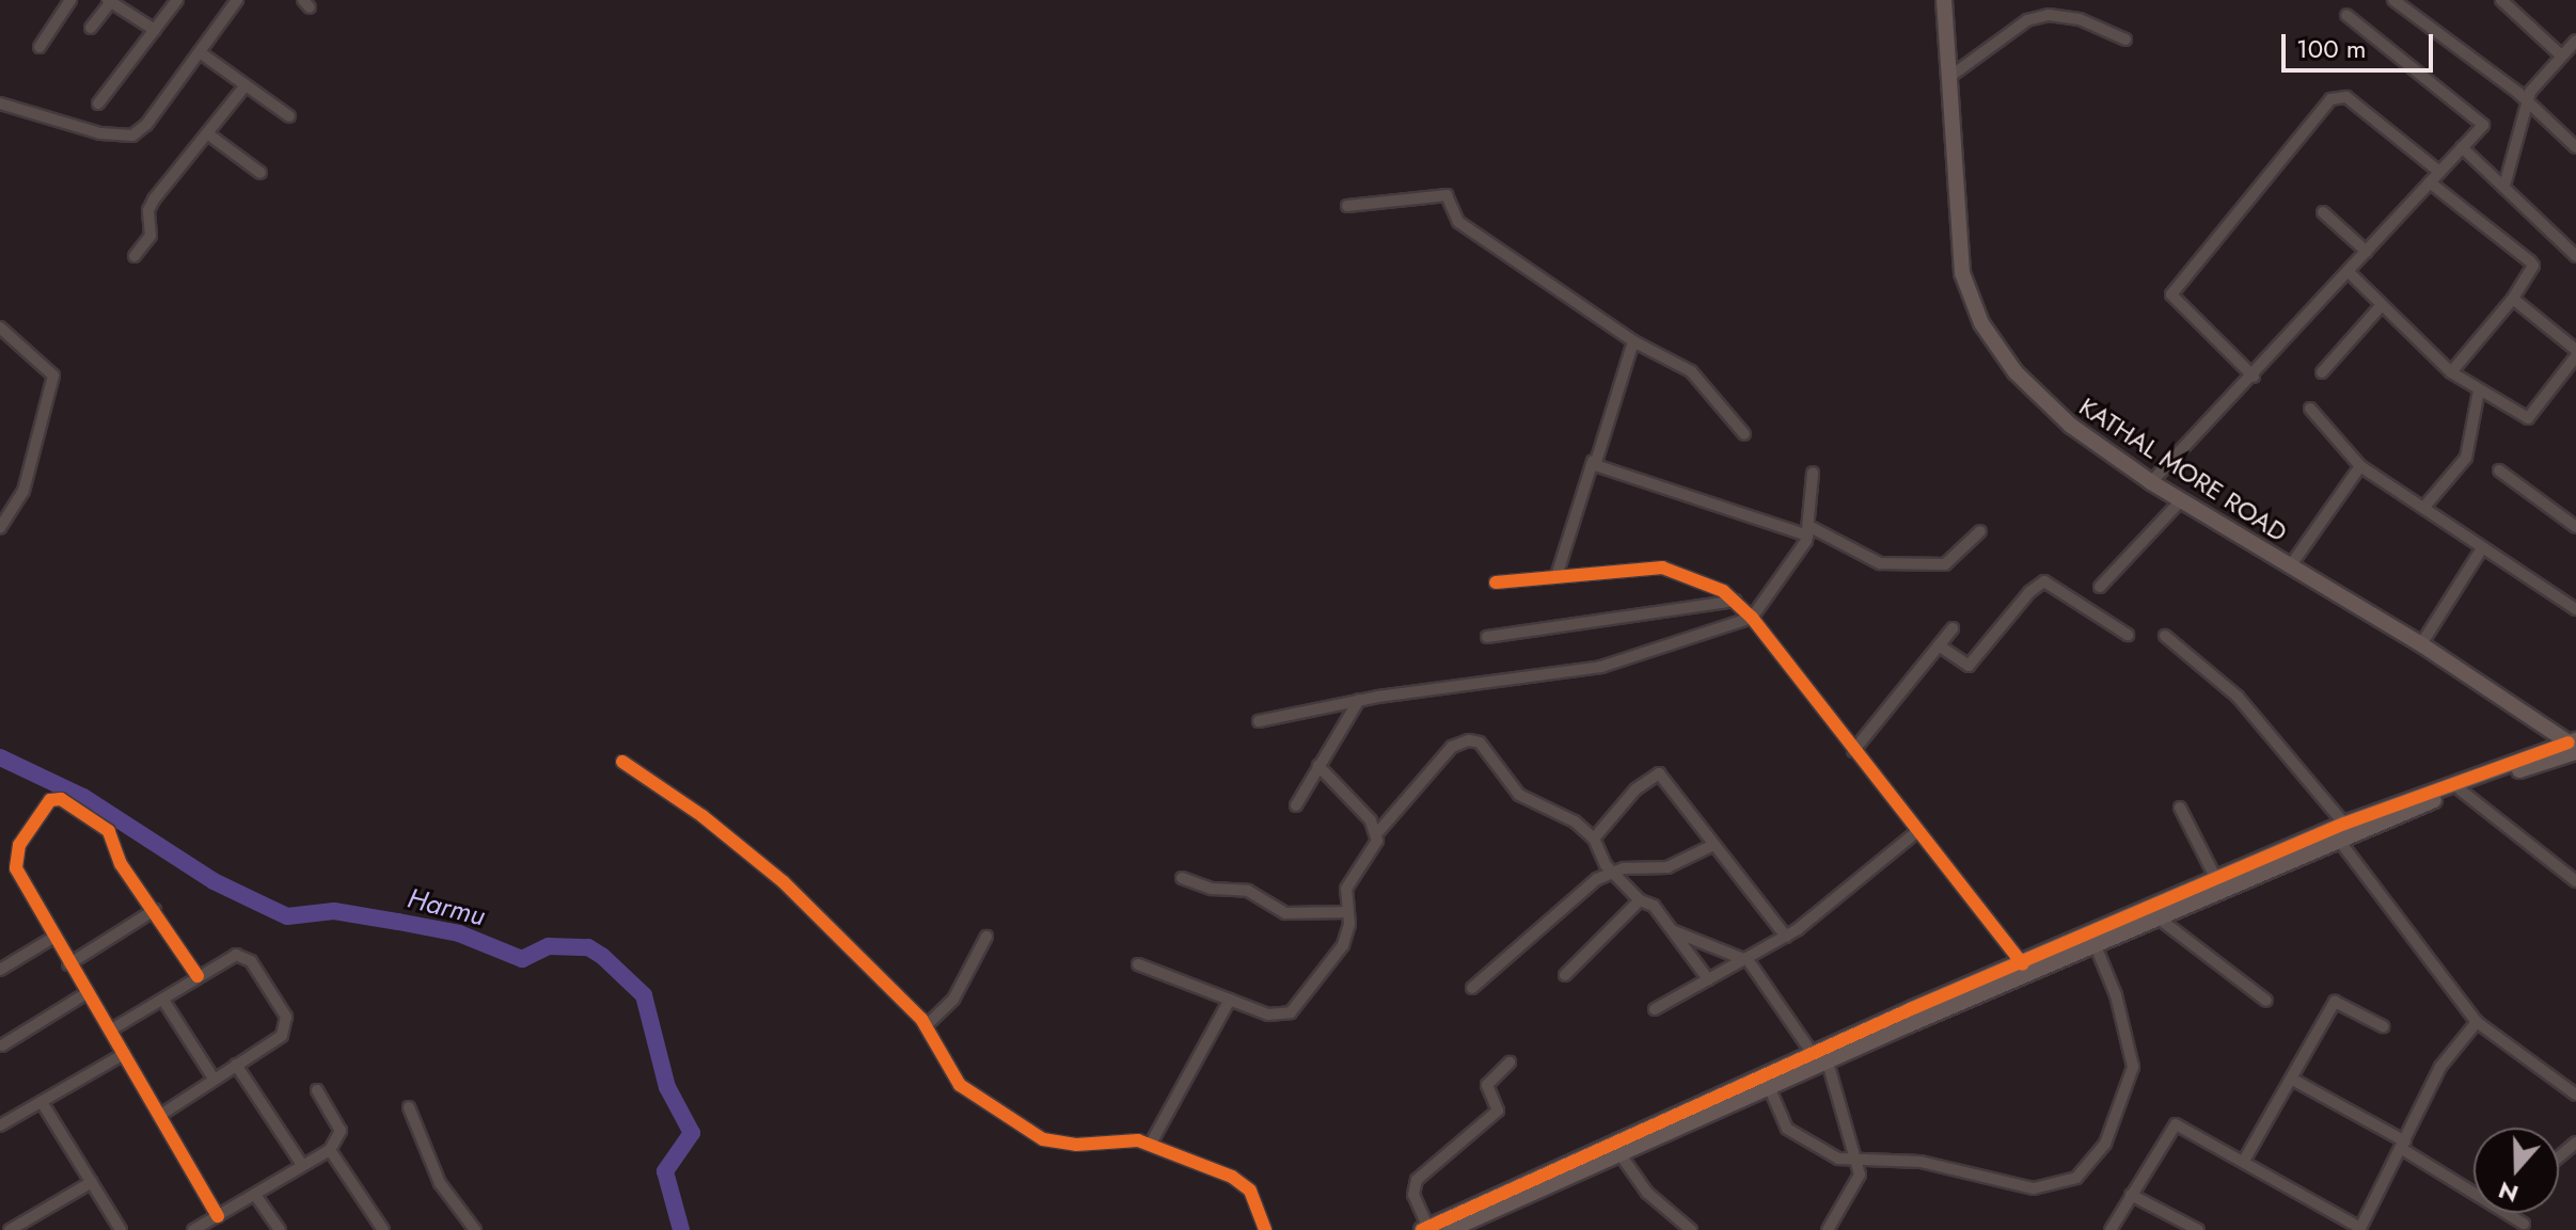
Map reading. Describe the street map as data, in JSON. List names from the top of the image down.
{
  "streets": {
    "street": ["KATHAL MORE ROAD"]
  },
  "water": ["Harmu"],
  "scale_bar": "100 m",
  "north": "bottom"
}
